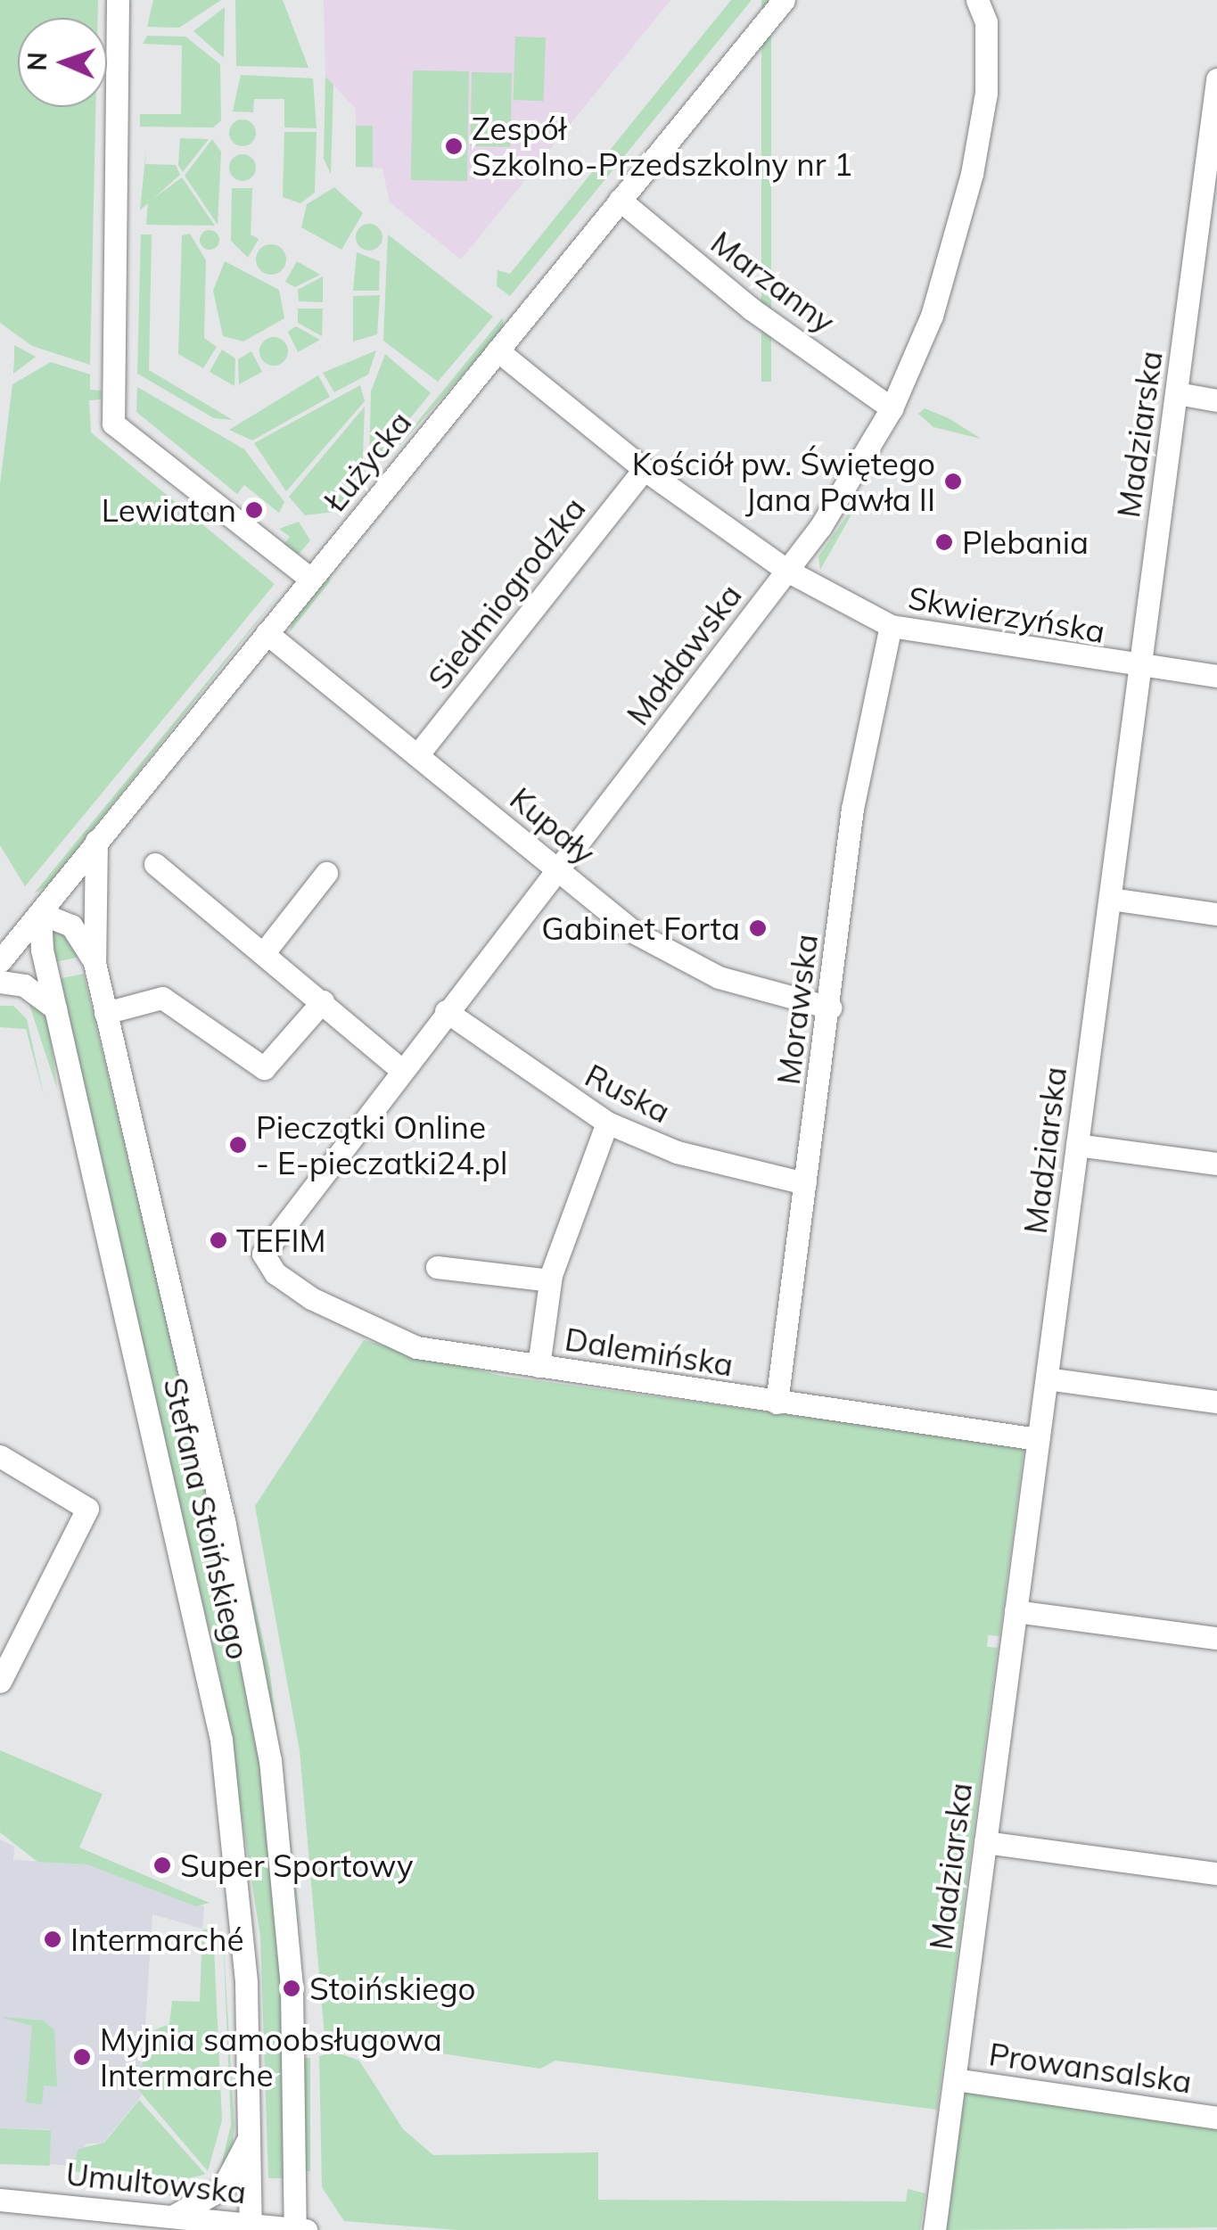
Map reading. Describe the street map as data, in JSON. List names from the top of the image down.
{
  "streets": {
    "street": [
      "Marzanny",
      "Madziarska",
      "Łużycka",
      "Siedmiogrodzka",
      "Skwierzyńska",
      "Mołdawska",
      "Kupały",
      "Morawska",
      "Ruska",
      "Dalemińska",
      "Stefana Stoińskiego",
      "Prowansalska",
      "Umultowska"
    ]
  },
  "crossings": [
    ["Marzanny", "Łużycka"],
    ["Marzanny", "Mołdawska"],
    ["Madziarska", "Skwierzyńska"],
    ["Madziarska", "Dalemińska"],
    ["Madziarska", "Prowansalska"],
    ["Łużycka", "Skwierzyńska"],
    ["Łużycka", "Kupały"],
    ["Łużycka", "Stefana Stoińskiego"],
    ["Siedmiogrodzka", "Skwierzyńska"],
    ["Siedmiogrodzka", "Kupały"],
    ["Skwierzyńska", "Mołdawska"],
    ["Skwierzyńska", "Morawska"],
    ["Mołdawska", "Kupały"],
    ["Mołdawska", "Ruska"],
    ["Mołdawska", "Dalemińska"],
    ["Kupały", "Morawska"],
    ["Morawska", "Ruska"],
    ["Morawska", "Dalemińska"],
    ["Stefana Stoińskiego", "Umultowska"]
  ],
  "places": [
    "Zespół Szkolno-Przedszkolny nr 1",
    "Kościół pw. Świętego Jana Pawła II",
    "Lewiatan",
    "Plebania",
    "Gabinet Forta",
    "Pieczątki Online - E-pieczatki24.pl",
    "TEFIM",
    "Super Sportowy",
    "Intermarché",
    "Stoińskiego",
    "Myjnia samoobsługowa Intermarche"
  ],
  "north": "left"
}
